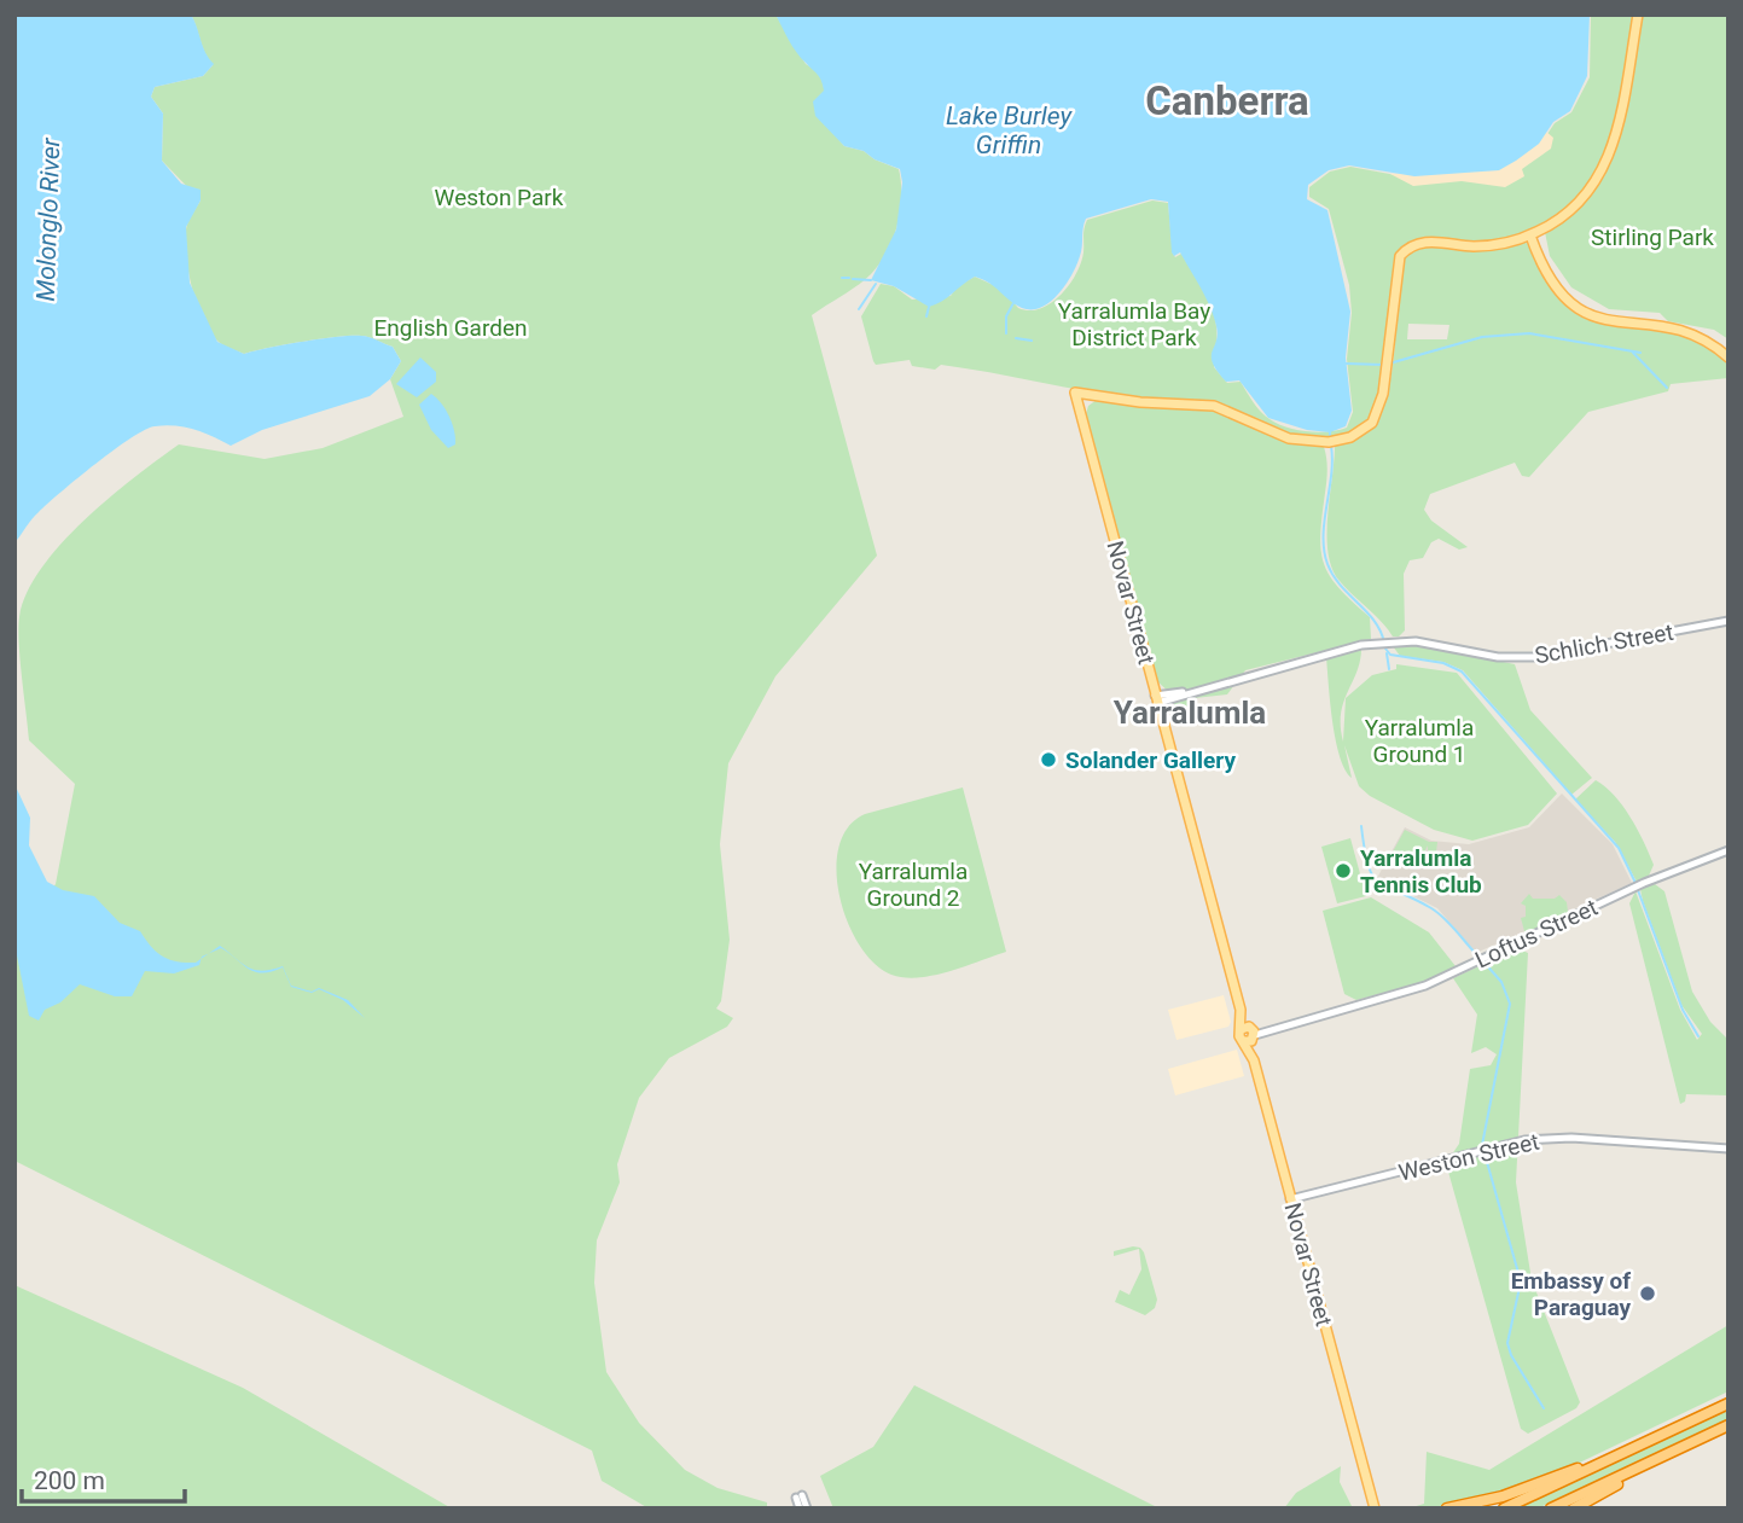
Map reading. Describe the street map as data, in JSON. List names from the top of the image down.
{
  "streets": {
    "main road": ["Novar Street"],
    "street": ["Schlich Street", "Loftus Street", "Weston Street"]
  },
  "crossings": [
    ["Novar Street", "Schlich Street"],
    ["Novar Street", "Loftus Street"],
    ["Novar Street", "Weston Street"]
  ],
  "districts": ["Canberra", "Yarralumla"],
  "water": ["Lake Burley Griffin", "Molonglo River"],
  "parks": [
    "Weston Park",
    "Stirling Park",
    "Yarralumla Bay District Park",
    "English Garden",
    "Yarralumla Ground 1",
    "Yarralumla Ground 2"
  ],
  "places": ["Solander Gallery", "Yarralumla Tennis Club", "Embassy of Paraguay"],
  "scale_bar": "200 m"
}
